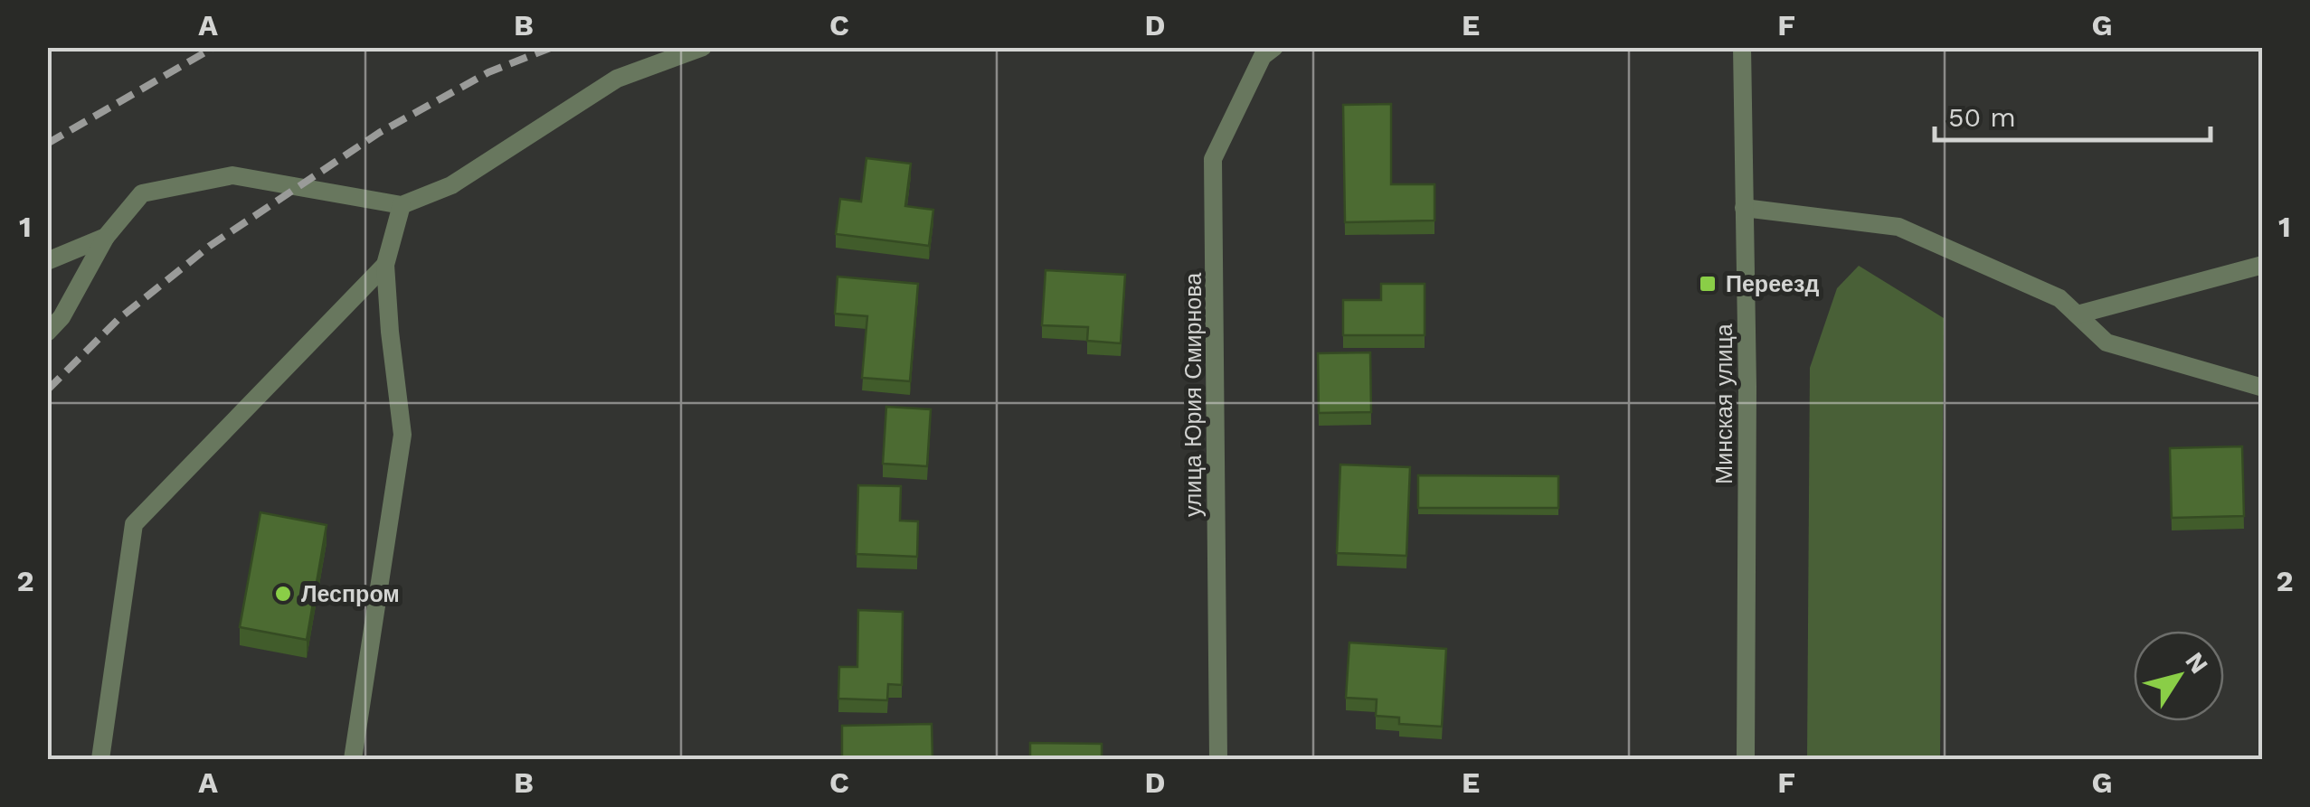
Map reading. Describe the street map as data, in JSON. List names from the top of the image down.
{
  "streets": {
    "street": ["улица Юрия Смирнова", "Минская улица"]
  },
  "places": {
    "transit": ["Переезд"],
    "other": ["Леспром"]
  },
  "scale_bar": "50 m",
  "north": "top right",
  "grid": {
    "columns": [
      "A",
      "B",
      "C",
      "D",
      "E",
      "F",
      "G"
    ],
    "rows": ["1", "2"]
  }
}
